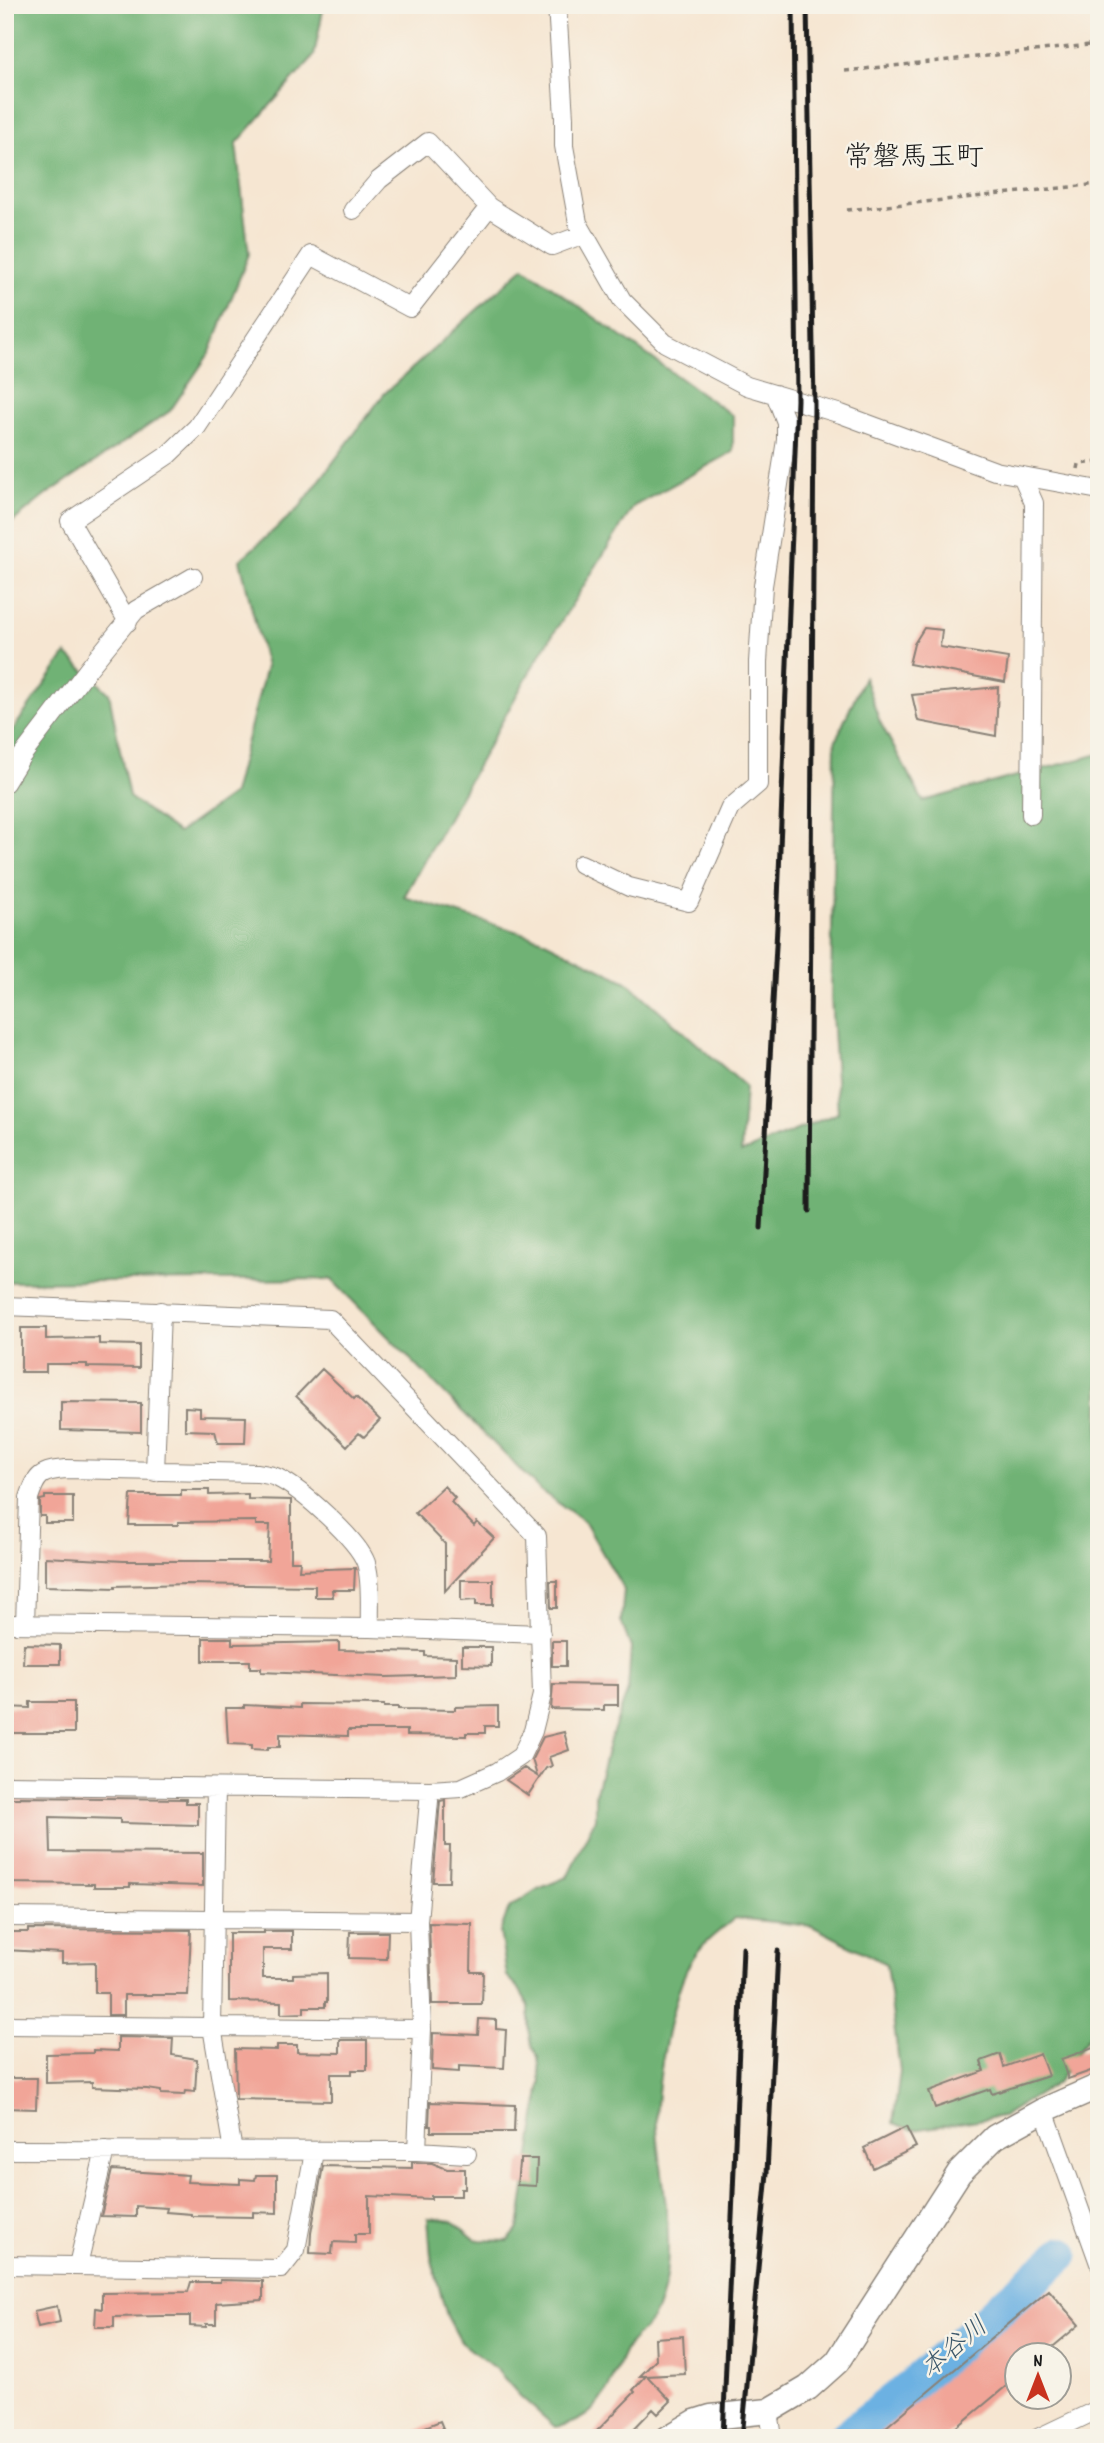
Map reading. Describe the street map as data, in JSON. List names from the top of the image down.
{
  "districts": ["常磐馬玉町"],
  "water": ["本谷川"],
  "north": "top"
}
